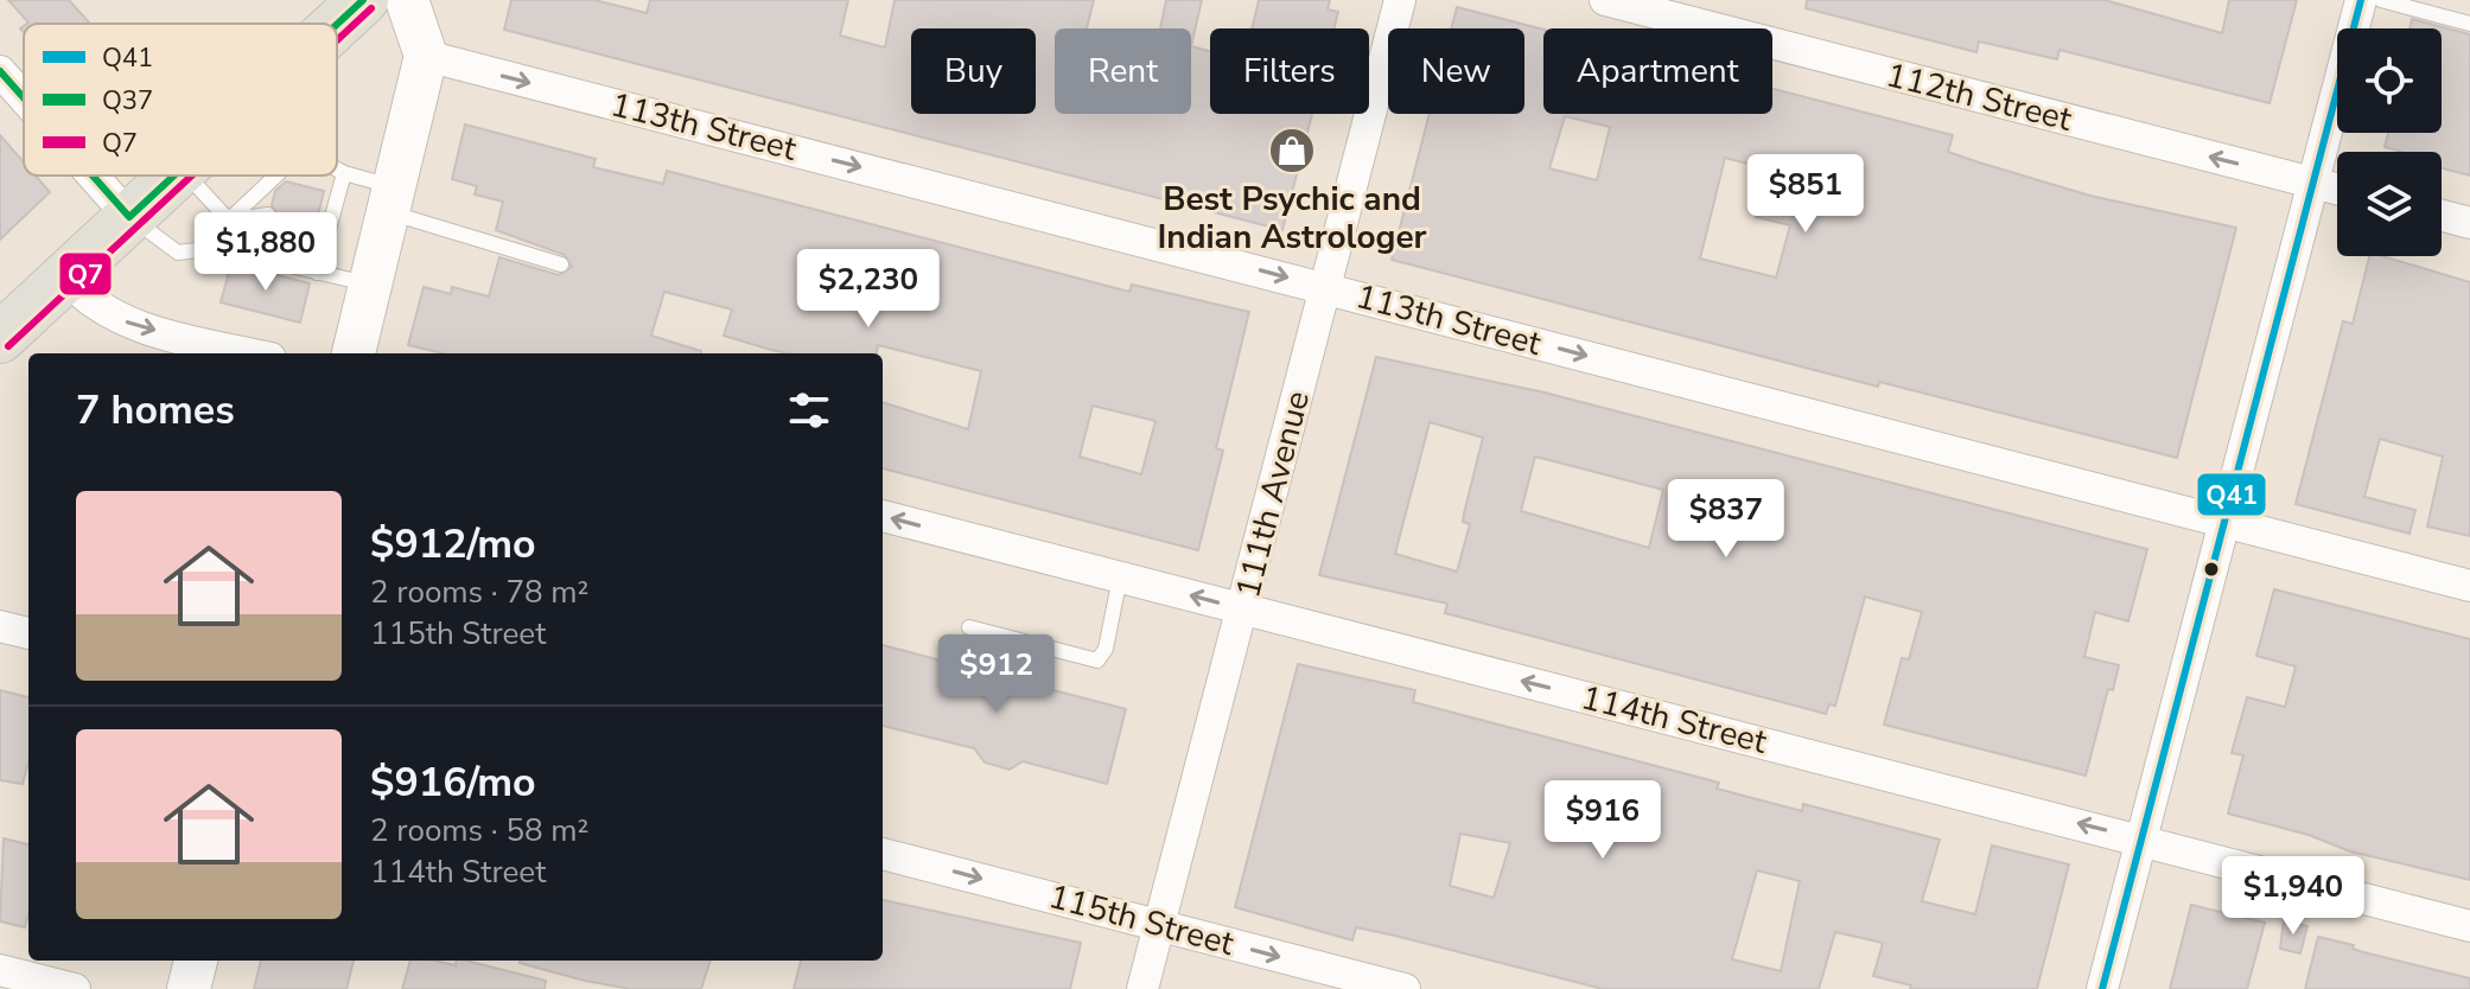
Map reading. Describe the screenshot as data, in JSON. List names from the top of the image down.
{
  "streets": {
    "street": [
      "112th Street",
      "113th Street",
      "111th Avenue",
      "114th Street",
      "115th Street"
    ]
  },
  "crossings": [
    ["113th Street", "111th Avenue"],
    ["111th Avenue", "114th Street"],
    ["111th Avenue", "115th Street"]
  ],
  "one_way": [
    "112th Street",
    "113th Street",
    "114th Street",
    "115th Street"
  ],
  "places": {
    "shop": ["Best Psychic and Indian Astrologer"]
  },
  "lines": ["transit line Q41", "transit line Q37", "transit line Q7"],
  "legend": ["Q41", "Q37", "Q7"],
  "page": {
    "chip": [
      "Buy",
      "Rent",
      "Filters",
      "New",
      "Apartment"
    ],
    "price": [
      "$851",
      "$1,880",
      "$2,230",
      "$837",
      "$912",
      "$916",
      "$1,940"
    ],
    "heading": "7 homes",
    "list": [
      {
        "name": "$912/mo",
        "note": "2 rooms · 78 m² · 115th Street"
      },
      {
        "name": "$916/mo",
        "note": "2 rooms · 58 m² · 114th Street"
      }
    ]
  }
}
